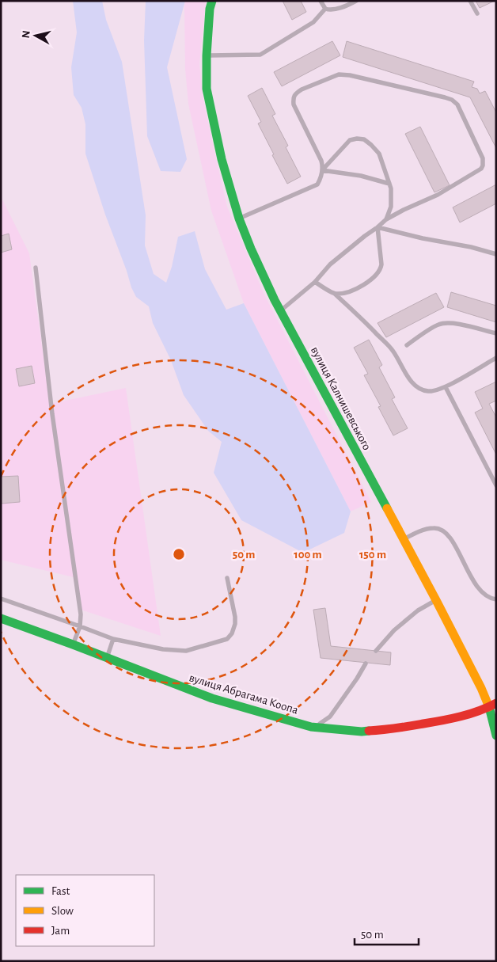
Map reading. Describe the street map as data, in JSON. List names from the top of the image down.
{
  "streets": {
    "street": ["вулиця Калнишевського", "вулиця Абрагама Коопа"]
  },
  "crossings": [
    ["вулиця Калнишевського", "вулиця Абрагама Коопа"]
  ],
  "legend": ["Fast", "Slow", "Jam"],
  "scale_bar": "50 m",
  "north": "left",
  "rings": ["50 m", "100 m", "150 m"]
}
